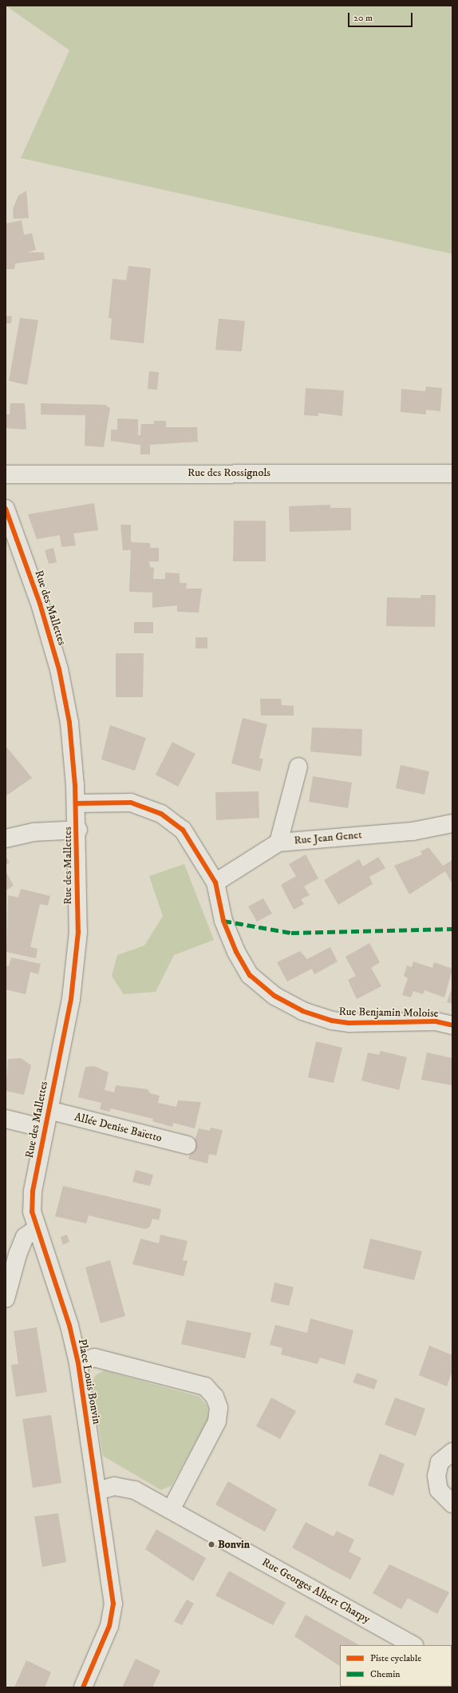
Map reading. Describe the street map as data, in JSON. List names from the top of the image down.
{
  "streets": {
    "street": [
      "Rue des Rossignols",
      "Rue des Mallettes",
      "Rue Jean Genet",
      "Rue Benjamin Moloise",
      "Allée Denise Baïetto",
      "Place Louis Bonvin",
      "Rue Georges Albert Charpy"
    ]
  },
  "crossings": [
    ["Rue des Mallettes", "Rue Benjamin Moloise"],
    ["Rue des Mallettes", "Allée Denise Baïetto"],
    ["Rue des Mallettes", "Place Louis Bonvin"],
    ["Rue Jean Genet", "Rue Benjamin Moloise"],
    ["Place Louis Bonvin", "Rue Georges Albert Charpy"]
  ],
  "places": ["Bonvin"],
  "legend": ["Piste cyclable", "Chemin"],
  "scale_bar": "20 m"
}
